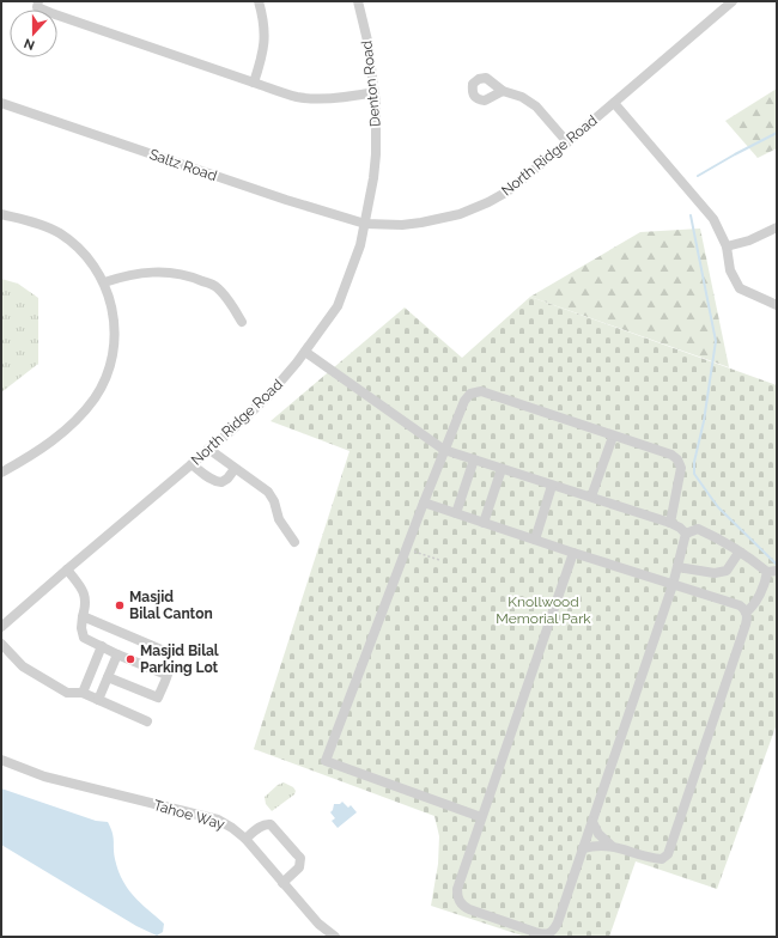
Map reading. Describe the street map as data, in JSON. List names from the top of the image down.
{
  "streets": {
    "street": [
      "Denton Road",
      "North Ridge Road",
      "Saltz Road",
      "Tahoe Way"
    ]
  },
  "crossings": [
    ["Denton Road", "North Ridge Road"],
    ["Denton Road", "Saltz Road"],
    ["North Ridge Road", "Saltz Road"]
  ],
  "parks": ["Knollwood Memorial Park"],
  "places": ["Masjid Bilal Canton", "Masjid Bilal Parking Lot"],
  "north": "bottom"
}
